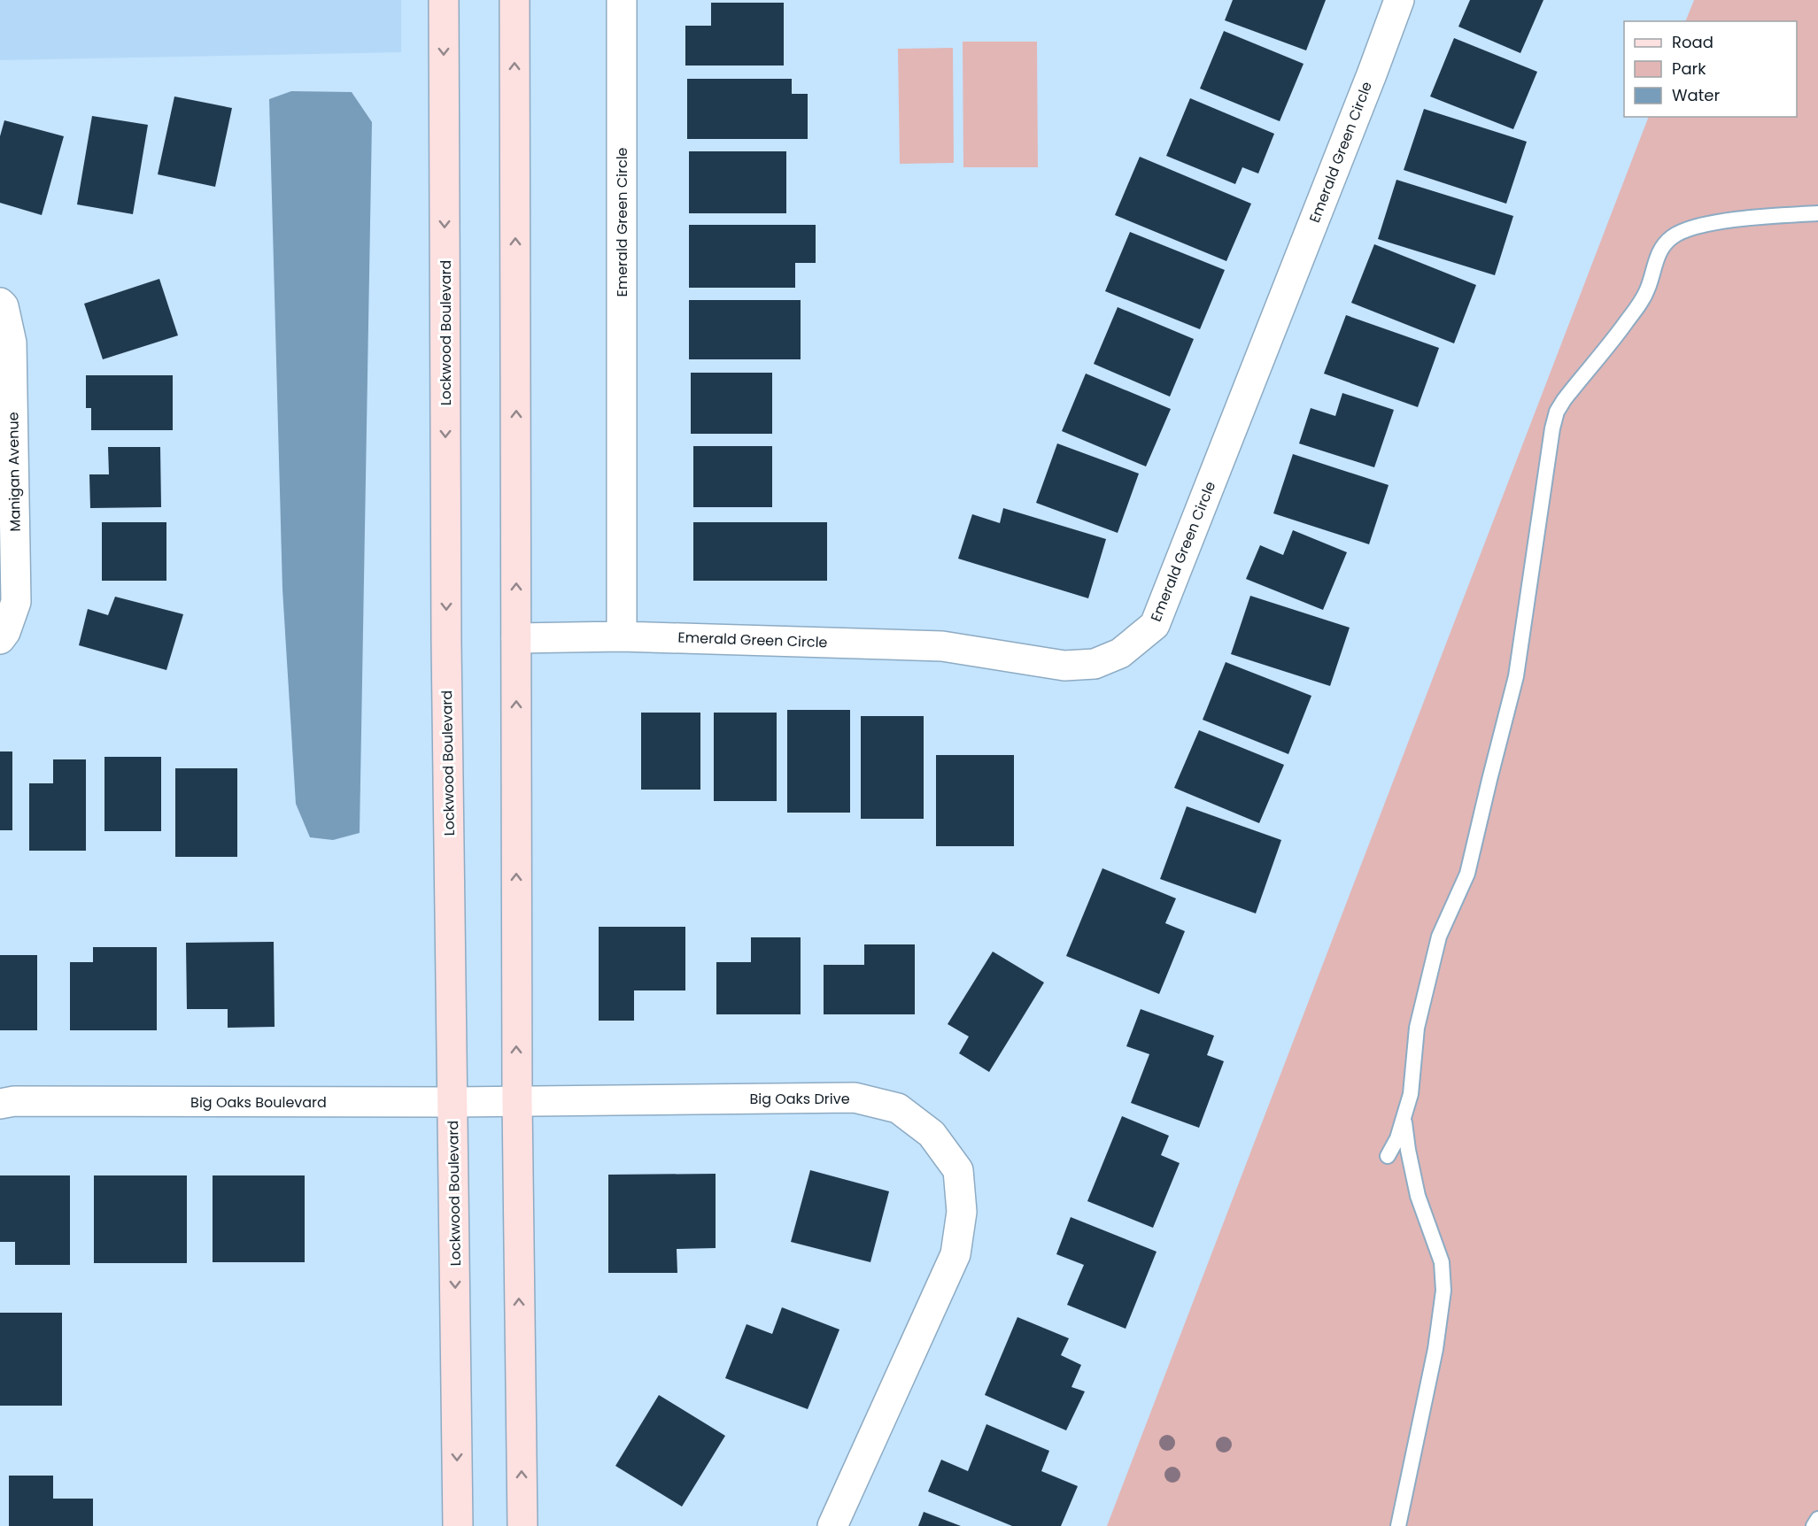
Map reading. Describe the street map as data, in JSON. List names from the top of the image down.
{
  "streets": {
    "main road": ["Lockwood Boulevard"],
    "street": [
      "Emerald Green Circle",
      "Manigan Avenue",
      "Big Oaks Drive",
      "Big Oaks Boulevard"
    ]
  },
  "crossings": [
    ["Lockwood Boulevard", "Big Oaks Boulevard"],
    ["Big Oaks Drive", "Big Oaks Boulevard"]
  ],
  "legend": ["Road", "Park", "Water"]
}
